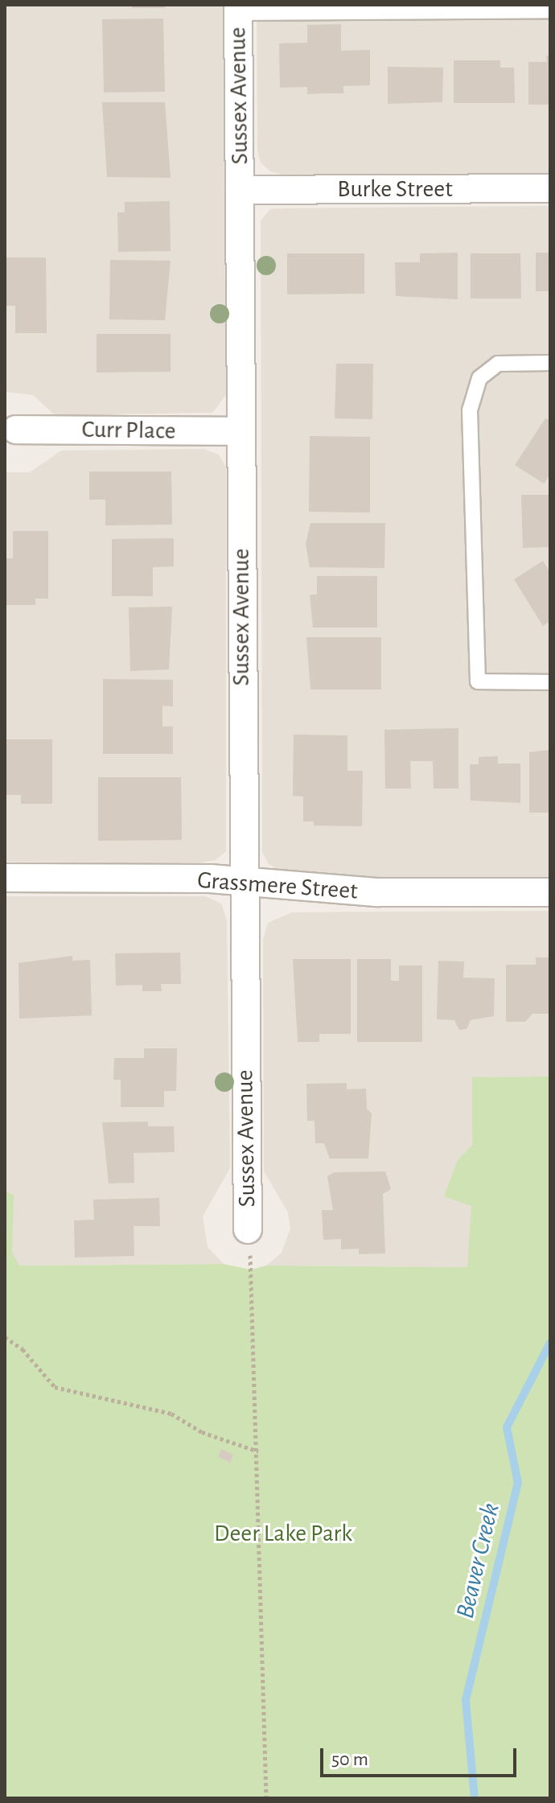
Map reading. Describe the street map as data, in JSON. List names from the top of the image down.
{
  "streets": {
    "street": [
      "Sussex Avenue",
      "Burke Street",
      "Curr Place",
      "Grassmere Street"
    ]
  },
  "crossings": [
    ["Sussex Avenue", "Burke Street"],
    ["Sussex Avenue", "Curr Place"],
    ["Sussex Avenue", "Grassmere Street"]
  ],
  "water": ["Beaver Creek"],
  "parks": ["Deer Lake Park"],
  "scale_bar": "50 m"
}
